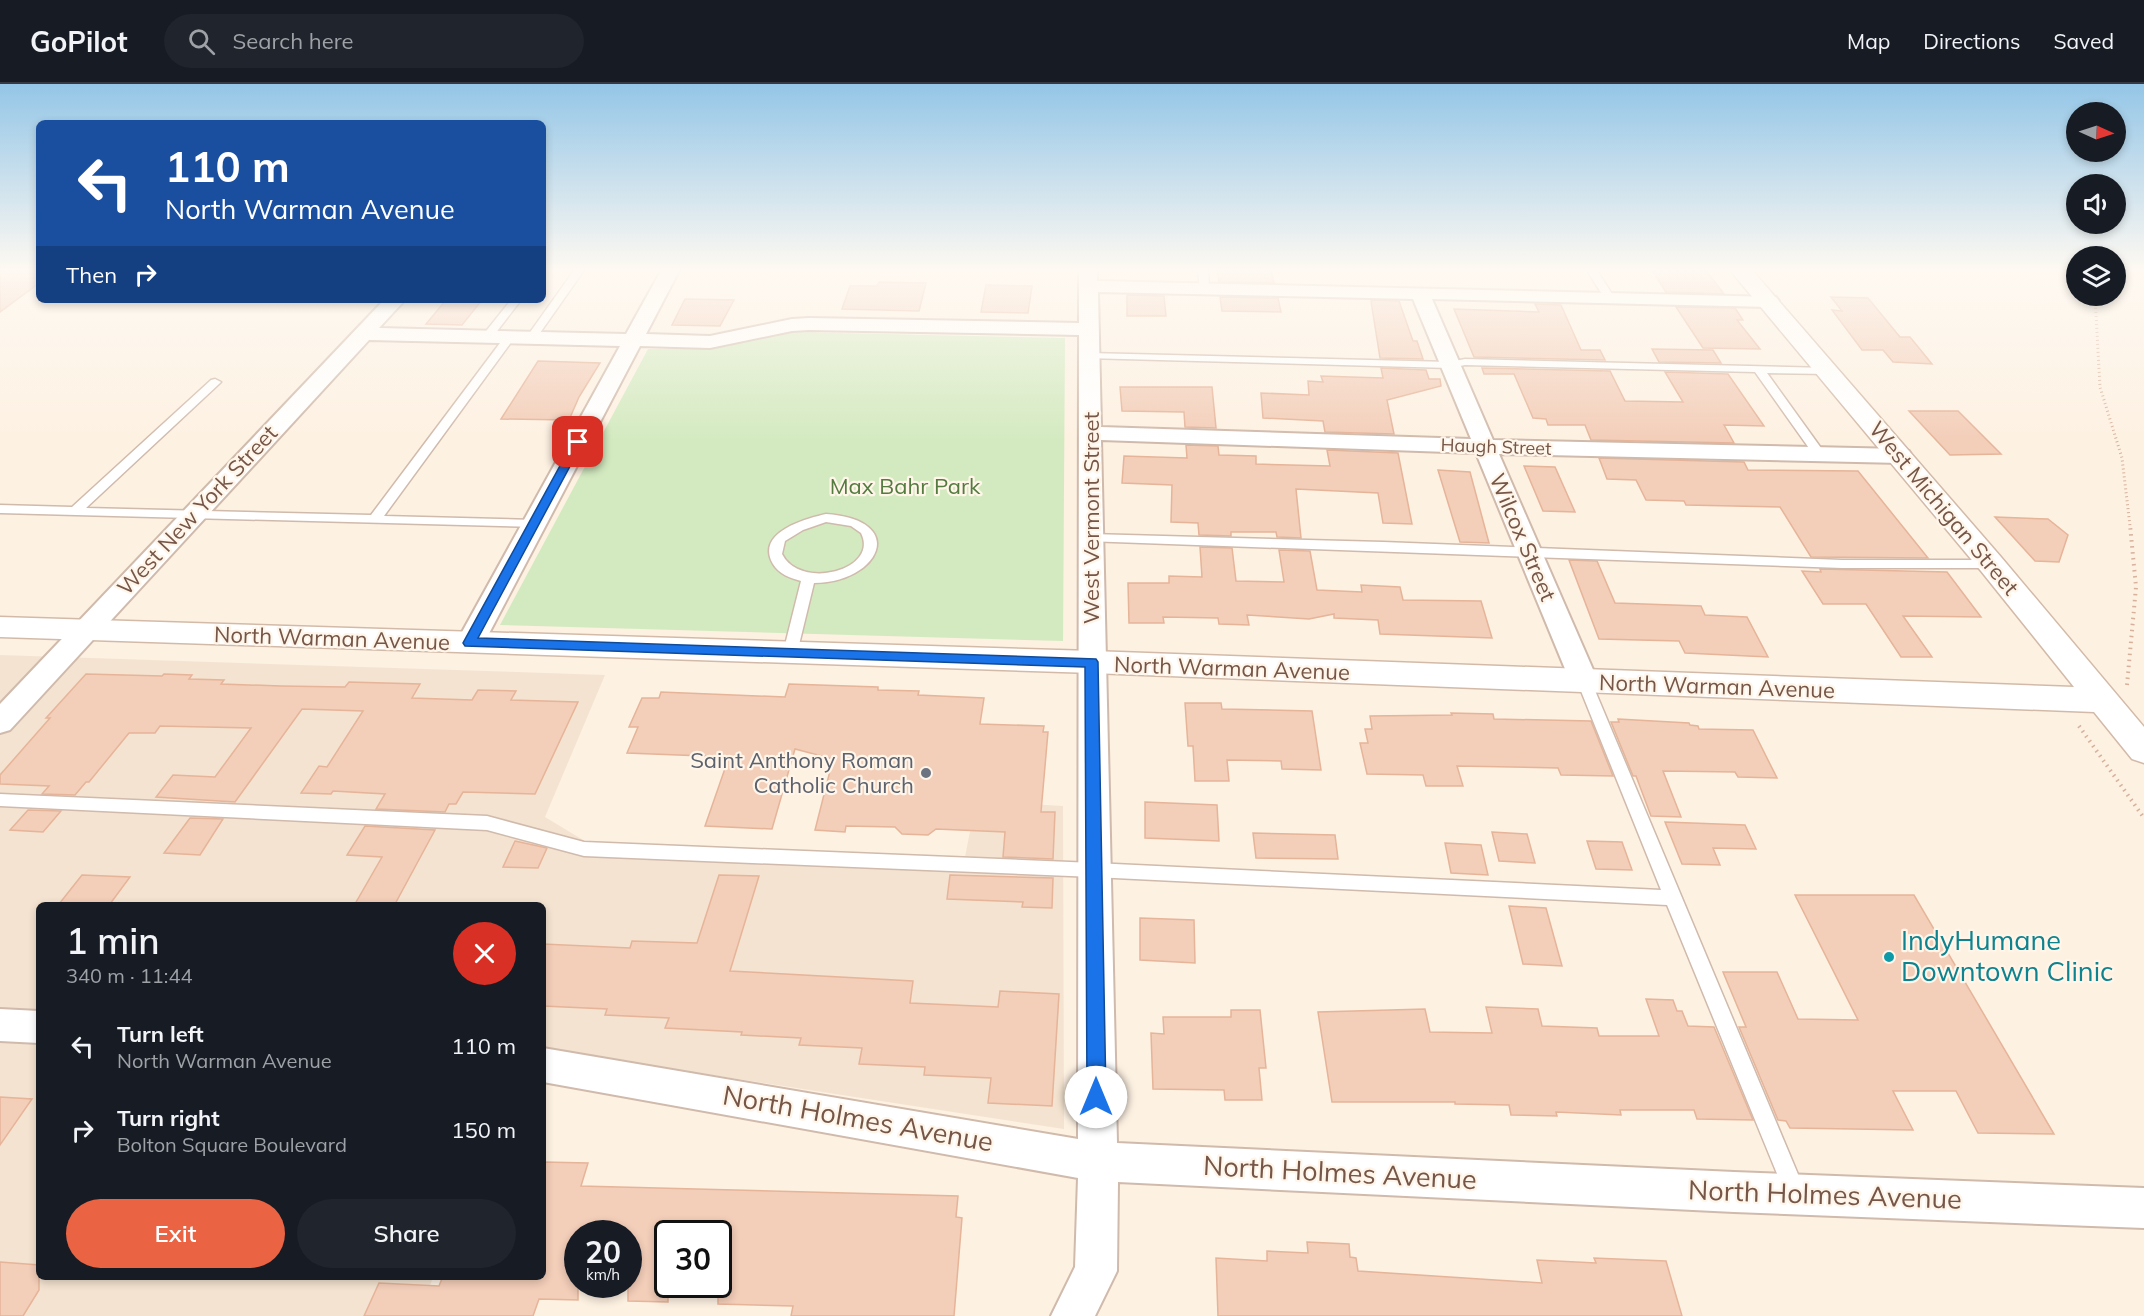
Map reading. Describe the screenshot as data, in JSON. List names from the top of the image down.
{
  "streets": {
    "street": [
      "Haugh Street",
      "West Michigan Street",
      "West New York Street",
      "West Vermont Street",
      "Wilcox Street",
      "North Warman Avenue",
      "North Holmes Avenue"
    ]
  },
  "crossings": [
    ["Haugh Street", "West Michigan Street"],
    ["Haugh Street", "West Vermont Street"],
    ["Haugh Street", "Wilcox Street"],
    ["West Michigan Street", "North Warman Avenue"],
    ["West New York Street", "North Warman Avenue"],
    ["West Vermont Street", "North Warman Avenue"],
    ["West Vermont Street", "North Holmes Avenue"],
    ["Wilcox Street", "North Warman Avenue"]
  ],
  "parks": ["Max Bahr Park"],
  "places": ["Saint Anthony Roman Catholic Church", "IndyHumane Downtown Clinic"],
  "north": "right",
  "page": {
    "header": "GoPilot",
    "search": "Search here",
    "nav": ["Map", "Directions", "Saved"],
    "turn": ["110 m", "North Warman Avenue"],
    "then": "Then",
    "heading": ["1 min", "340 m · 11:44"],
    "list": [
      {
        "name": "Turn left",
        "note": "North Warman Avenue",
        "value": "110 m"
      },
      {
        "name": "Turn right",
        "note": "Bolton Square Boulevard",
        "value": "150 m"
      }
    ],
    "buttons": ["Exit", "Share"],
    "speed": "20 km/h",
    "limit": "30"
  }
}
